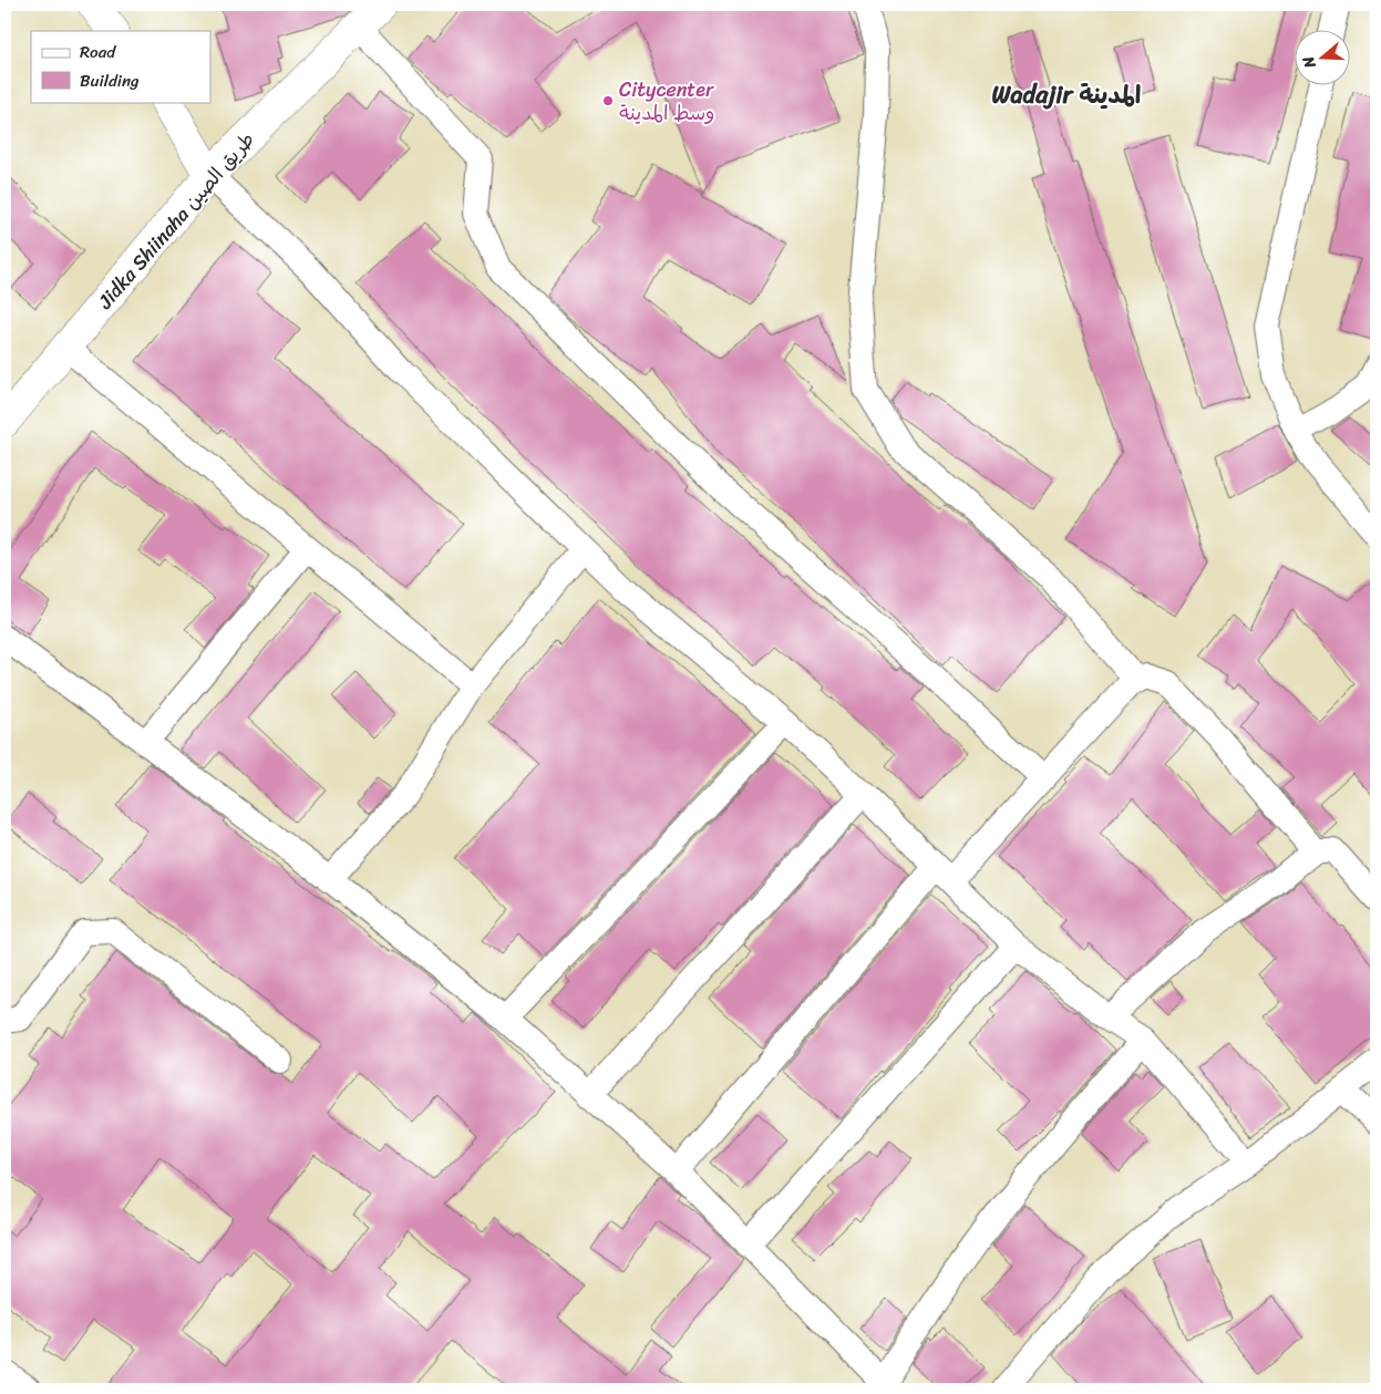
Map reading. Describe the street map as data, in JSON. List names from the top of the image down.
{
  "streets": {
    "main road": ["Jidka Shiinaha طريق الصين"]
  },
  "districts": ["Wadajir المدينة"],
  "places": ["Citycenter وسط المدينة"],
  "legend": ["Road", "Building"],
  "north": "left"
}
